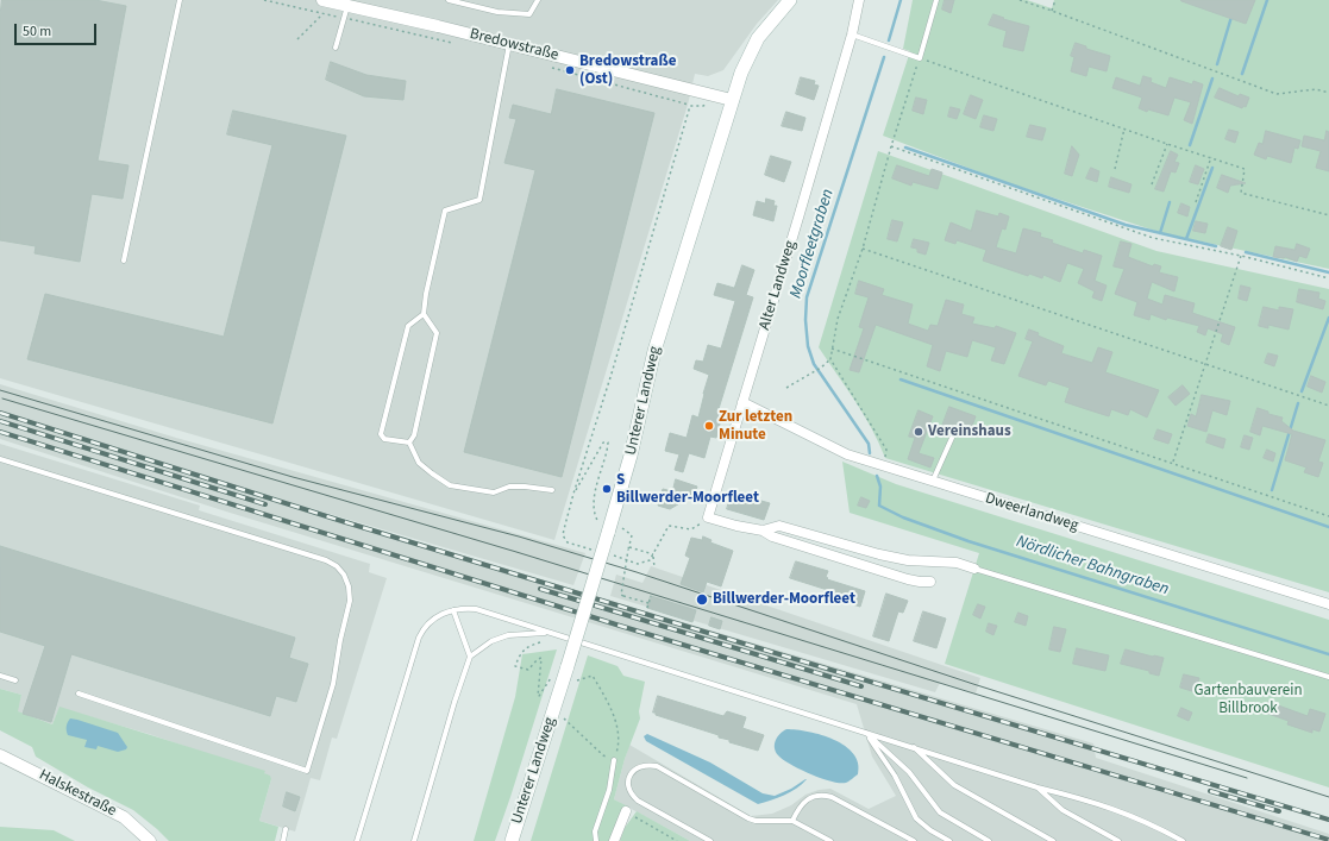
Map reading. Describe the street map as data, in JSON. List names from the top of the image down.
{
  "streets": {
    "main road": ["Unterer Landweg"],
    "street": [
      "Bredowstraße",
      "Alter Landweg",
      "Dweerlandweg",
      "Halskestraße"
    ]
  },
  "crossings": [
    ["Bredowstraße", "Unterer Landweg"],
    ["Alter Landweg", "Dweerlandweg"]
  ],
  "water": ["Moorfleetgraben", "Nördlicher Bahngraben"],
  "parks": ["Gartenbauverein Billbrook"],
  "places": [
    "Bredowstraße (Ost)",
    "Zur letzten Minute",
    "Vereinshaus",
    "S Billwerder-Moorfleet",
    "Billwerder-Moorfleet"
  ],
  "scale_bar": "50 m"
}
